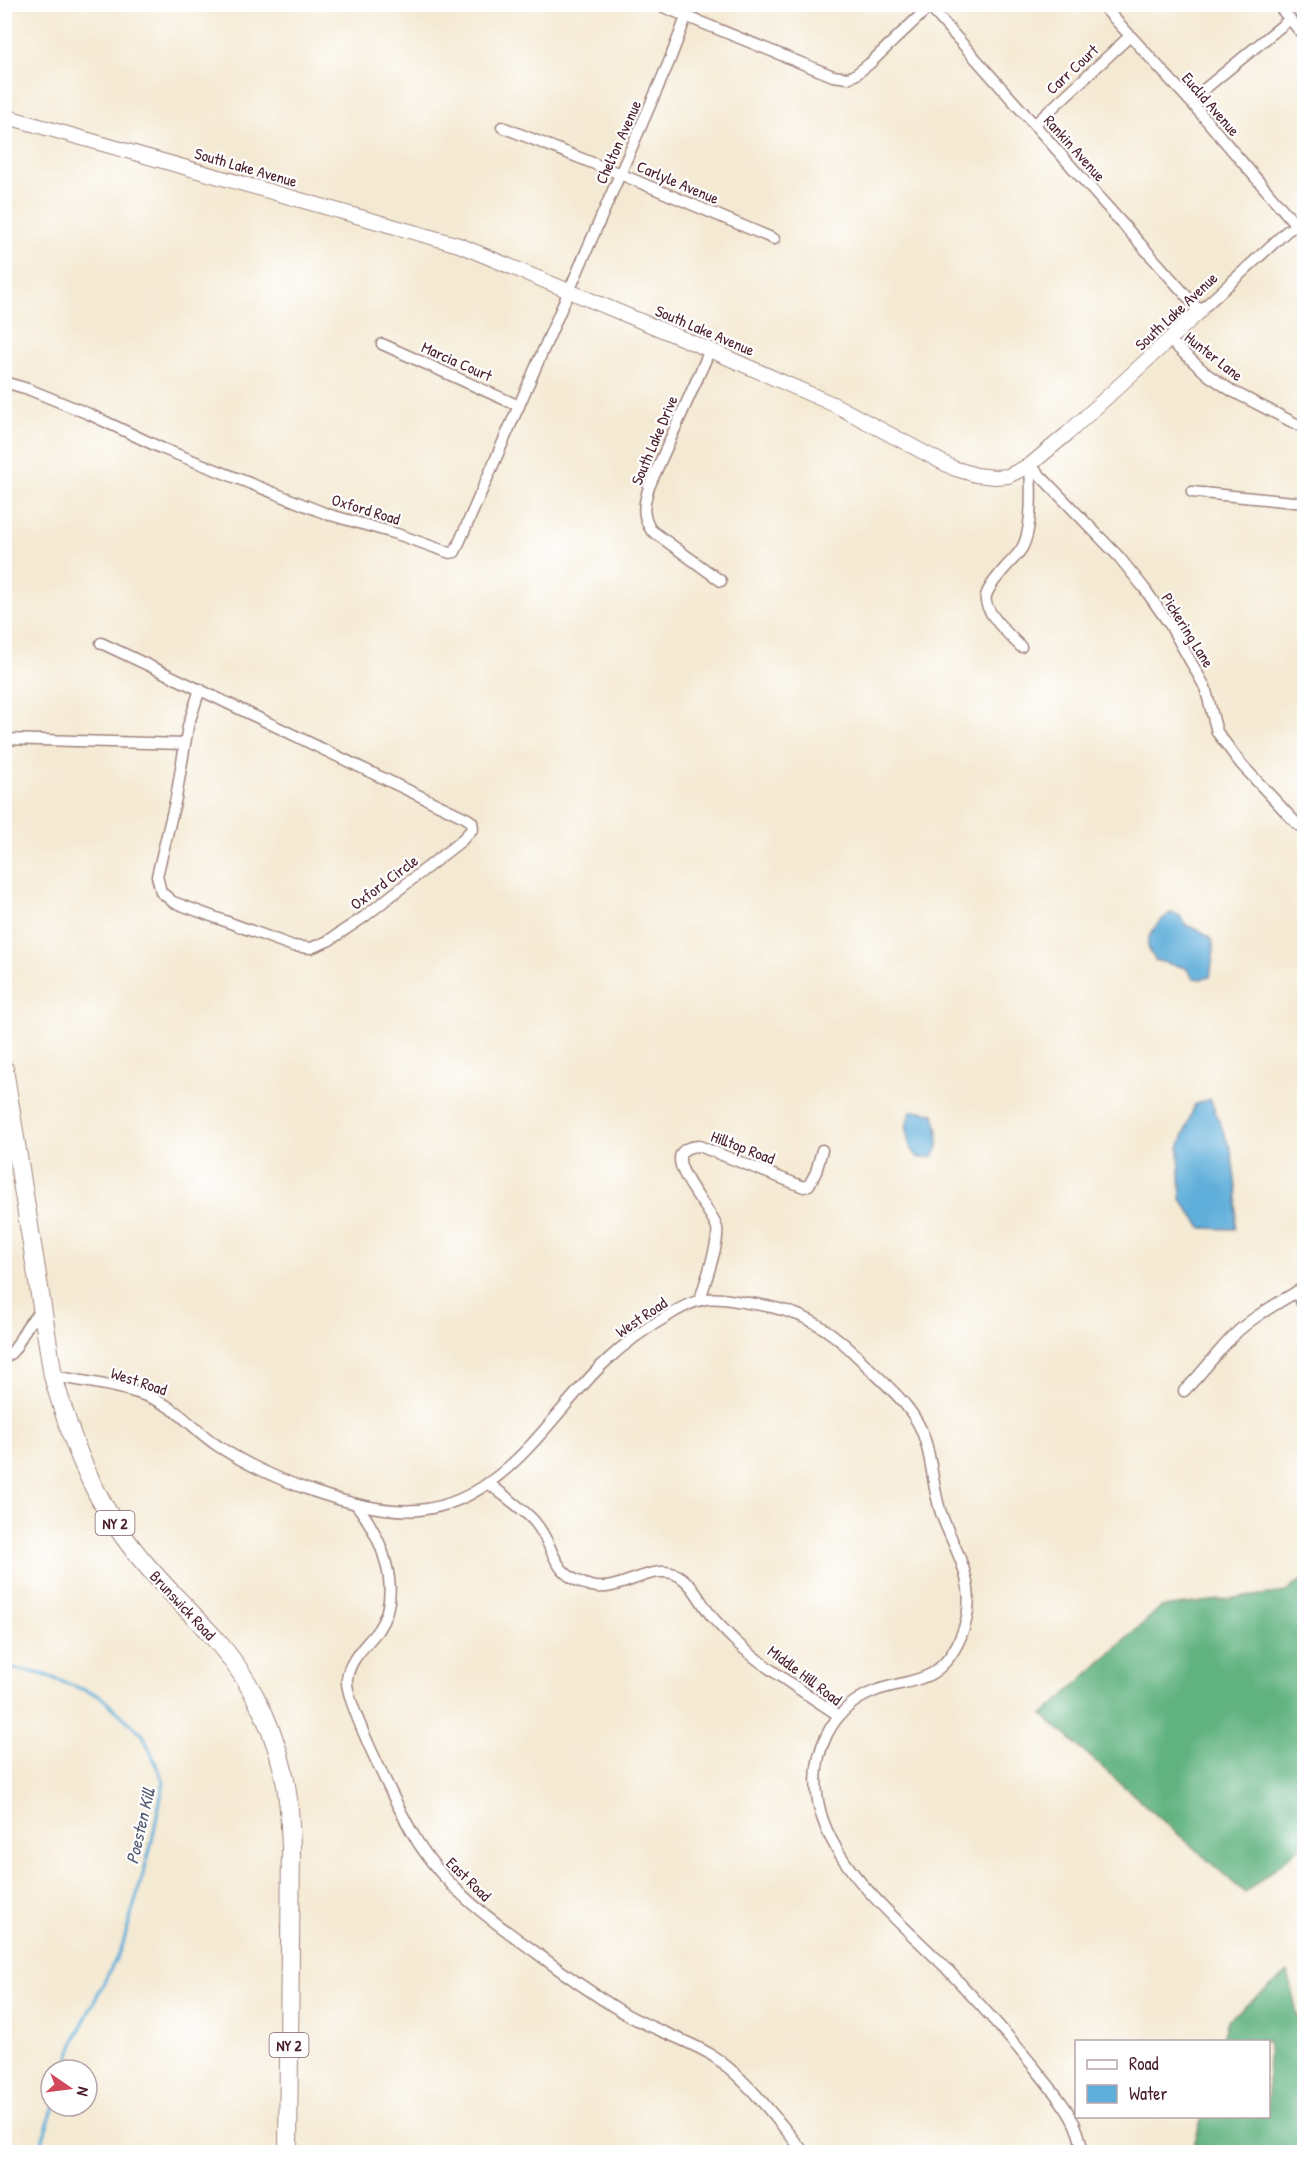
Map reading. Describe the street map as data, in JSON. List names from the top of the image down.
{
  "streets": {
    "main road": ["NY 2", "Brunswick Road"],
    "street": [
      "Carr Court",
      "Euclid Avenue",
      "Chelton Avenue",
      "Rankin Avenue",
      "South Lake Avenue",
      "Carlyle Avenue",
      "Hunter Lane",
      "Marcia Court",
      "South Lake Drive",
      "Oxford Road",
      "Pickering Lane",
      "Oxford Circle",
      "Hilltop Road",
      "West Road",
      "Middle Hill Road",
      "East Road"
    ]
  },
  "crossings": [
    ["Carr Court", "Euclid Avenue"],
    ["Carr Court", "Rankin Avenue"],
    ["Euclid Avenue", "South Lake Avenue"],
    ["Chelton Avenue", "South Lake Avenue"],
    ["Chelton Avenue", "Carlyle Avenue"],
    ["Chelton Avenue", "Oxford Road"],
    ["Rankin Avenue", "South Lake Avenue"],
    ["South Lake Avenue", "Hunter Lane"],
    ["South Lake Avenue", "South Lake Drive"],
    ["South Lake Avenue", "Oxford Road"],
    ["South Lake Avenue", "Pickering Lane"],
    ["Marcia Court", "Oxford Road"],
    ["Hilltop Road", "West Road"],
    ["West Road", "Brunswick Road"],
    ["West Road", "Middle Hill Road"],
    ["West Road", "East Road"]
  ],
  "water": ["Poesten Kill"],
  "legend": ["Road", "Water"],
  "north": "right"
}
